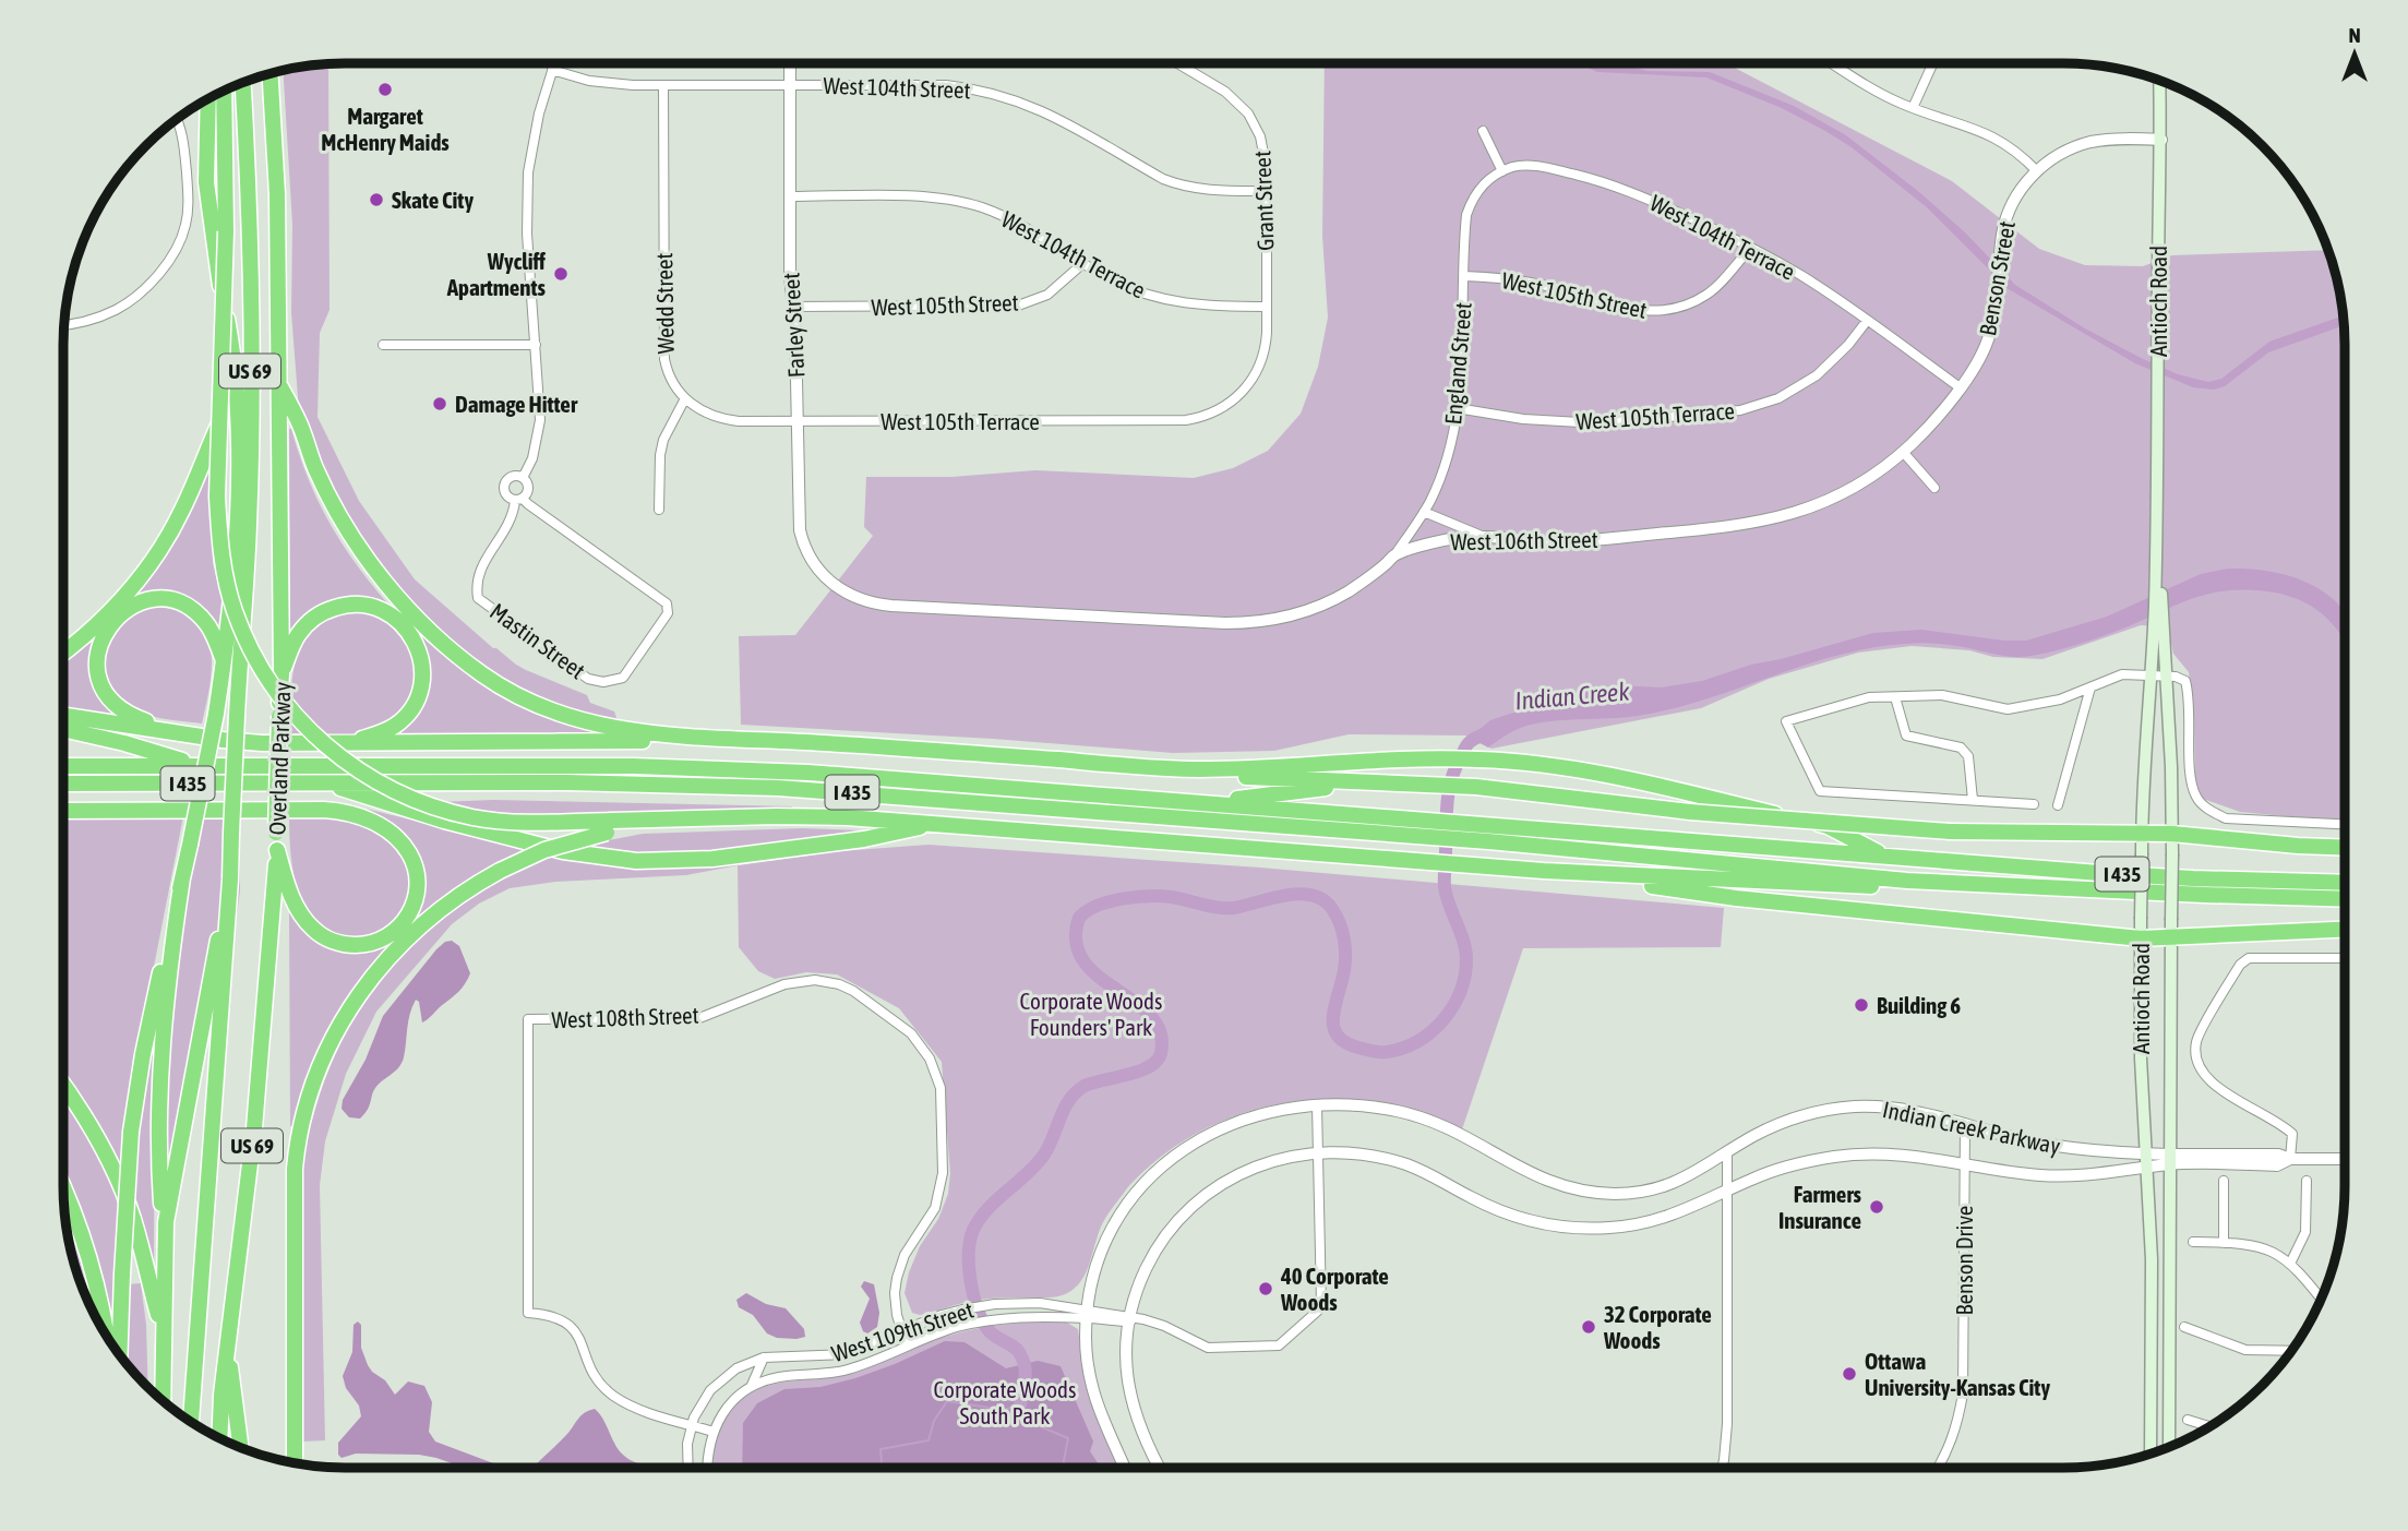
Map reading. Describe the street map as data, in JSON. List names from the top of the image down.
{
  "streets": {
    "highway": ["US 69", "Overland Parkway", "I 435"],
    "main road": ["Antioch Road"],
    "street": [
      "West 104th Street",
      "Grant Street",
      "West 104th Terrace",
      "Benson Street",
      "West 105th Street",
      "Wedd Street",
      "Farley Street",
      "England Street",
      "West 105th Terrace",
      "West 106th Street",
      "Mastin Street",
      "West 108th Street",
      "Indian Creek Parkway",
      "Benson Drive",
      "West 109th Street"
    ]
  },
  "crossings": [
    ["West 104th Street", "Grant Street"],
    ["West 104th Street", "Wedd Street"],
    ["West 104th Street", "Farley Street"],
    ["Grant Street", "West 104th Terrace"],
    ["Grant Street", "West 105th Terrace"],
    ["West 104th Terrace", "Benson Street"],
    ["West 104th Terrace", "West 105th Street"],
    ["West 104th Terrace", "Farley Street"],
    ["West 104th Terrace", "England Street"],
    ["West 104th Terrace", "West 105th Terrace"],
    ["West 104th Terrace", "West 106th Street"],
    ["Benson Street", "West 106th Street"],
    ["West 105th Street", "Farley Street"],
    ["West 105th Street", "England Street"],
    ["Antioch Road", "Indian Creek Parkway"],
    ["Wedd Street", "West 105th Terrace"],
    ["Farley Street", "West 105th Terrace"],
    ["Farley Street", "West 106th Street"],
    ["England Street", "West 105th Terrace"],
    ["England Street", "West 106th Street"],
    ["West 108th Street", "West 109th Street"],
    ["Indian Creek Parkway", "Benson Drive"],
    ["Indian Creek Parkway", "West 109th Street"]
  ],
  "water": ["Indian Creek"],
  "parks": ["Corporate Woods Founders' Park", "Corporate Woods South Park"],
  "places": [
    "Margaret McHenry Maids",
    "Skate City",
    "Wycliff Apartments",
    "Damage Hitter",
    "Building 6",
    "Farmers Insurance",
    "40 Corporate Woods",
    "32 Corporate Woods",
    "Ottawa University-Kansas City"
  ],
  "north": "top"
}
